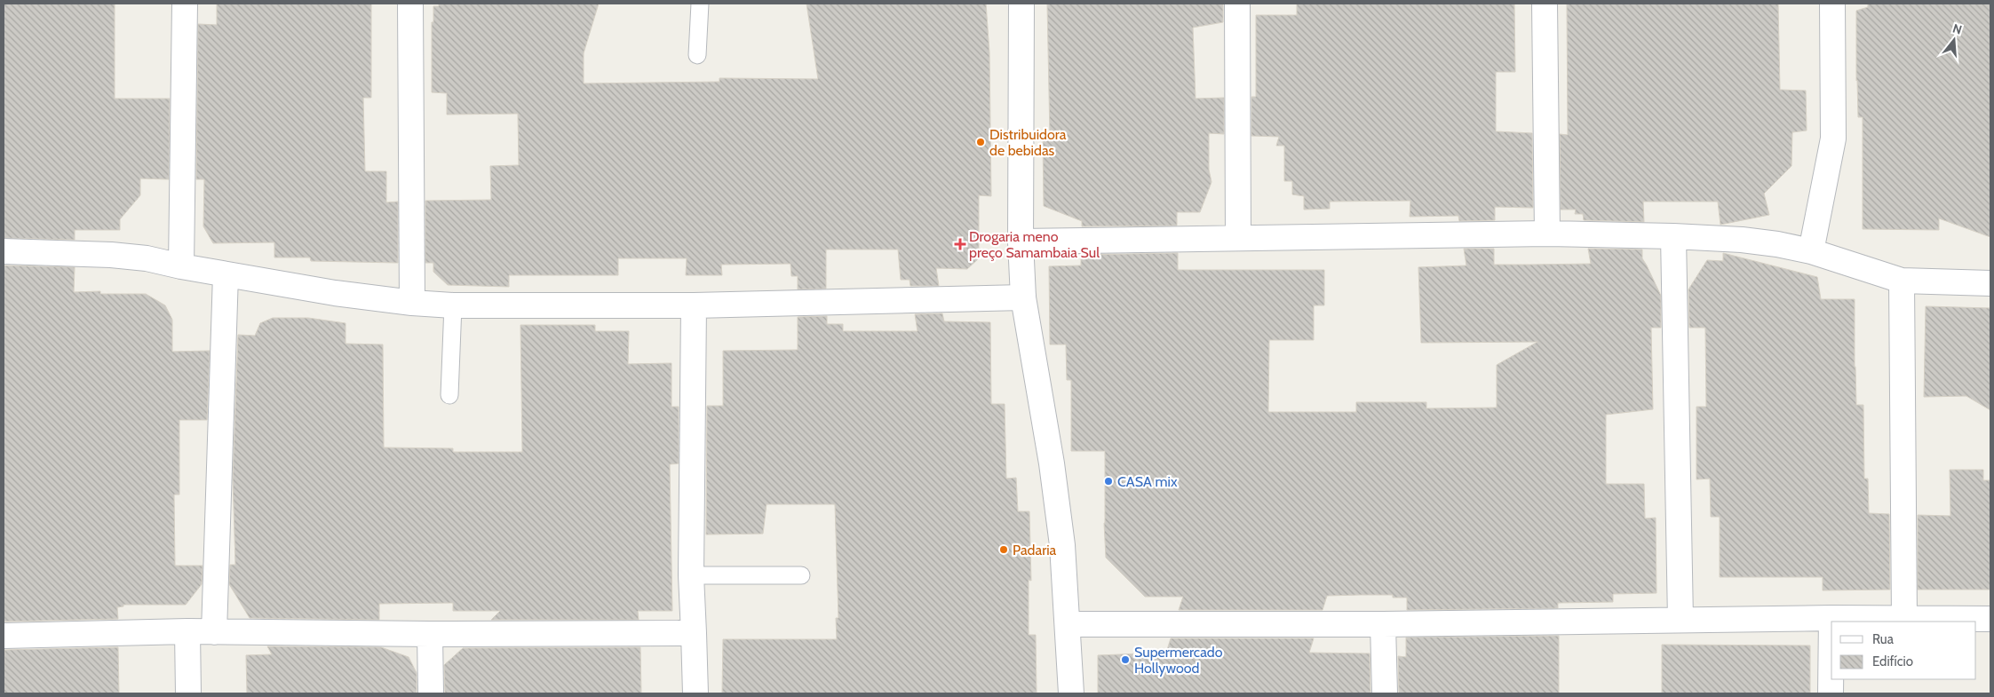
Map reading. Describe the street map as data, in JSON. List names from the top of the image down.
{
  "places": {
    "other": [
      "Distribuidora de bebidas",
      "CASA mix",
      "Padaria",
      "Supermercado Hollywood"
    ],
    "health": ["Drogaria meno preço Samambaia Sul"]
  },
  "legend": ["Rua", "Edifício"],
  "north": "top"
}
